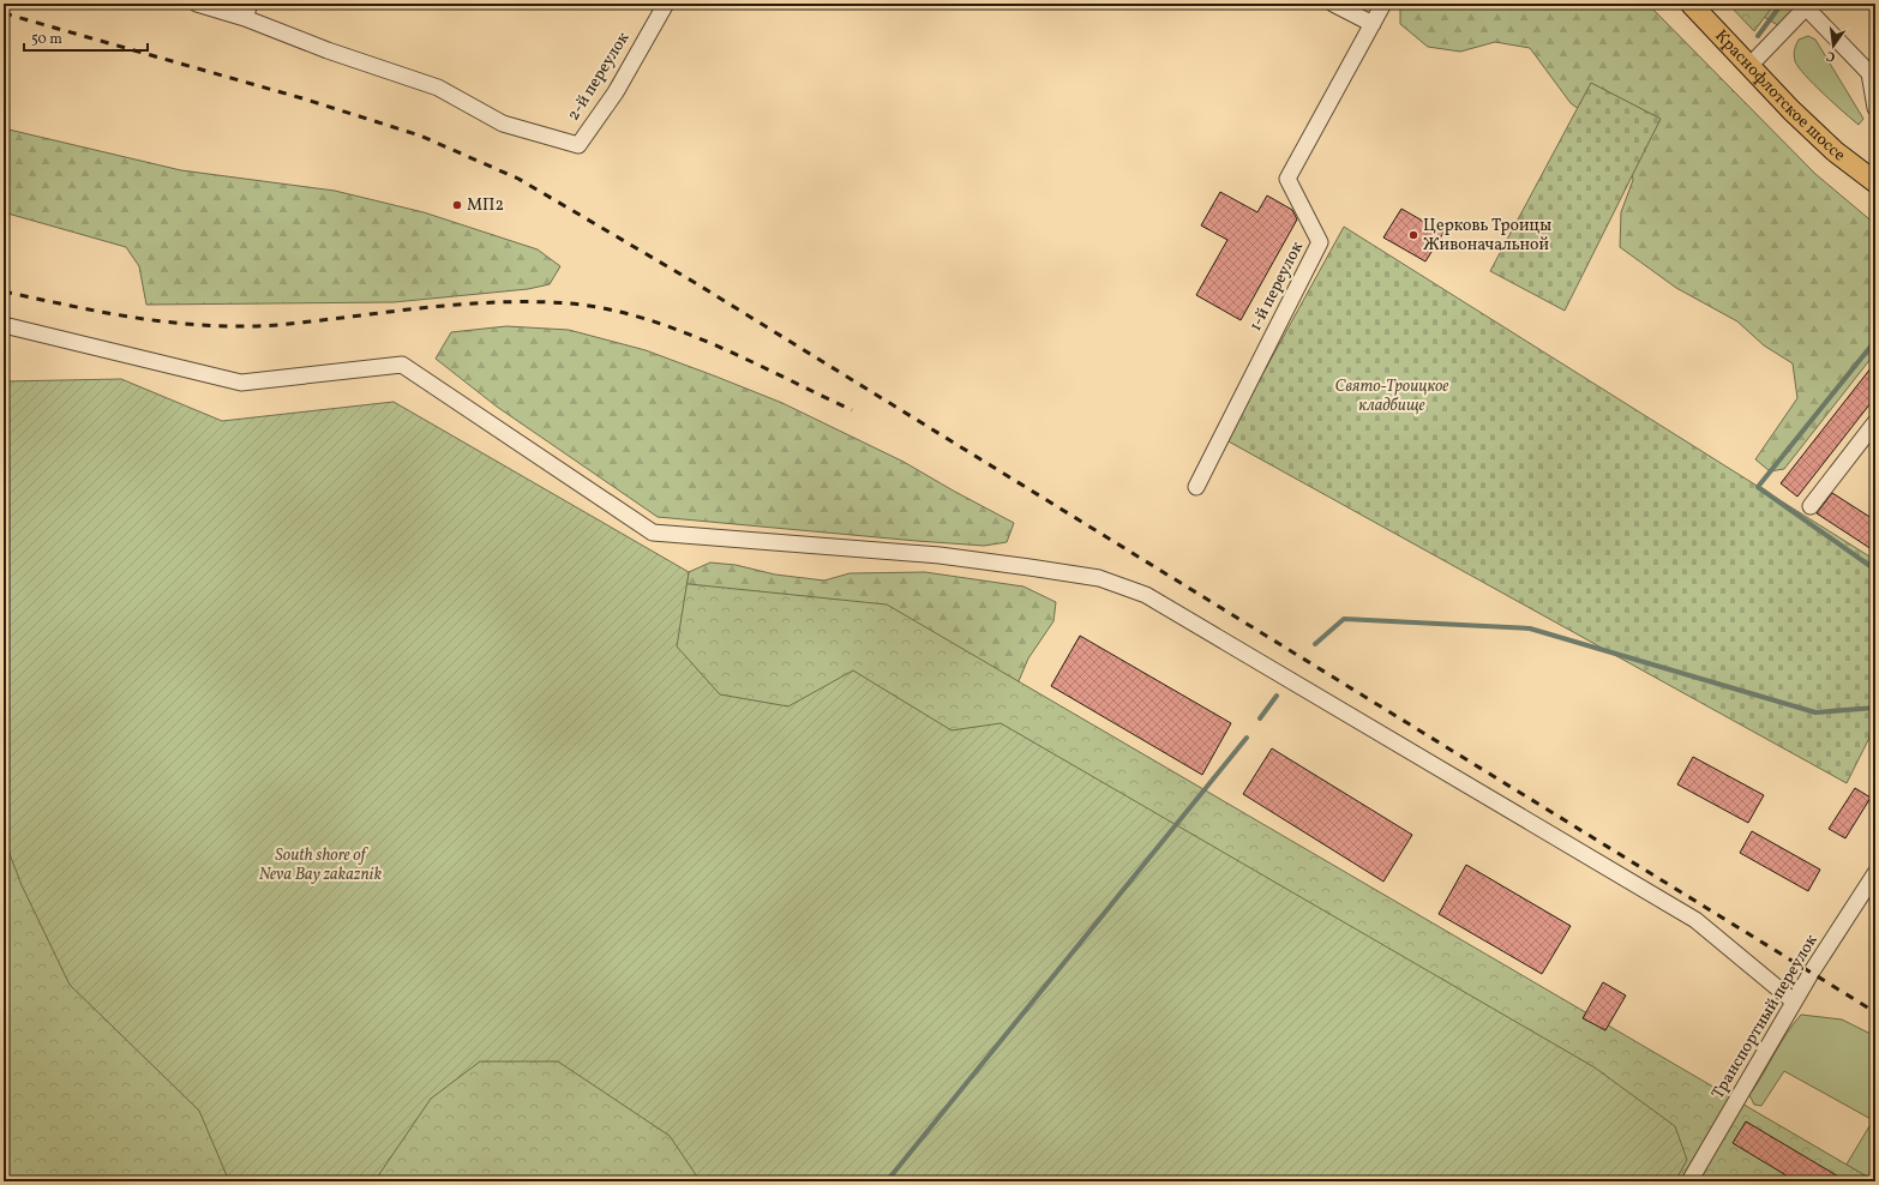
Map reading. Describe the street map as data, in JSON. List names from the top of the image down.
{
  "streets": {
    "main road": ["Краснофлотское шоссе"],
    "street": ["2-й переулок", "1-й переулок", "Транспортный переулок"]
  },
  "parks": ["Свято-Троицкое кладбище", "South shore of Neva Bay zakaznik"],
  "places": ["МП2", "Церковь Троицы Живоначальной"],
  "scale_bar": "50 m",
  "north": "bottom"
}
